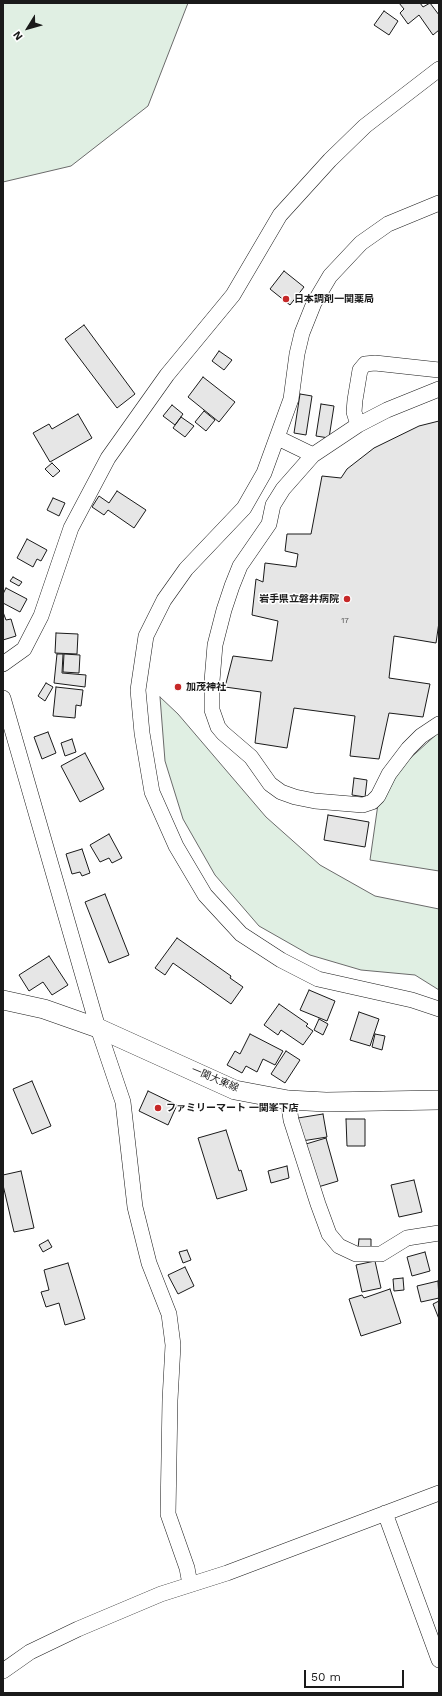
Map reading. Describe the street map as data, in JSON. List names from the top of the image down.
{
  "streets": {
    "main road": ["一関大東線"]
  },
  "places": [
    "日本調剤一関薬局",
    "岩手県立磐井病院",
    "加茂神社",
    "ファミリーマート 一関峯下店"
  ],
  "house_numbers": ["17"],
  "scale_bar": "50 m",
  "north": "bottom left"
}
